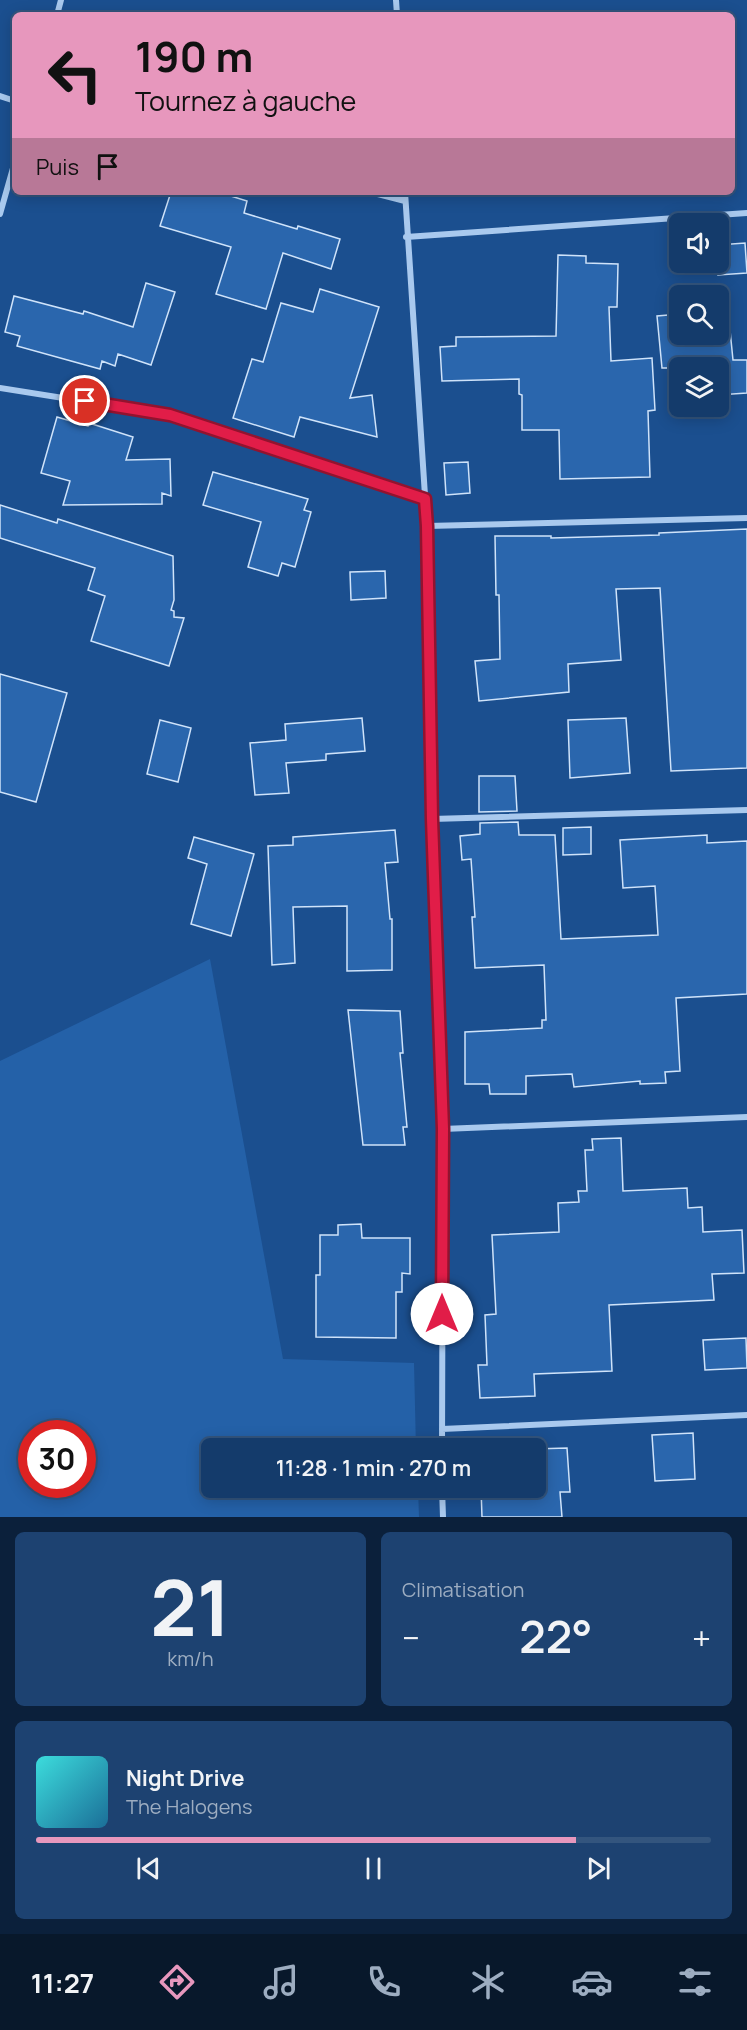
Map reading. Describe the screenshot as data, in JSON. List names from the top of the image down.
{
  "page": {
    "turn": ["190 m", "Tournez à gauche"],
    "then": "Puis",
    "limit": "30",
    "trip": "11:28 · 1 min · 270 m",
    "tile": [
      ["21", "km/h"],
      "Climatisation"
    ],
    "heat": ["−", "22°", "+"],
    "song": ["Night Drive", "The Halogens"],
    "tabs": "11:27"
  }
}
